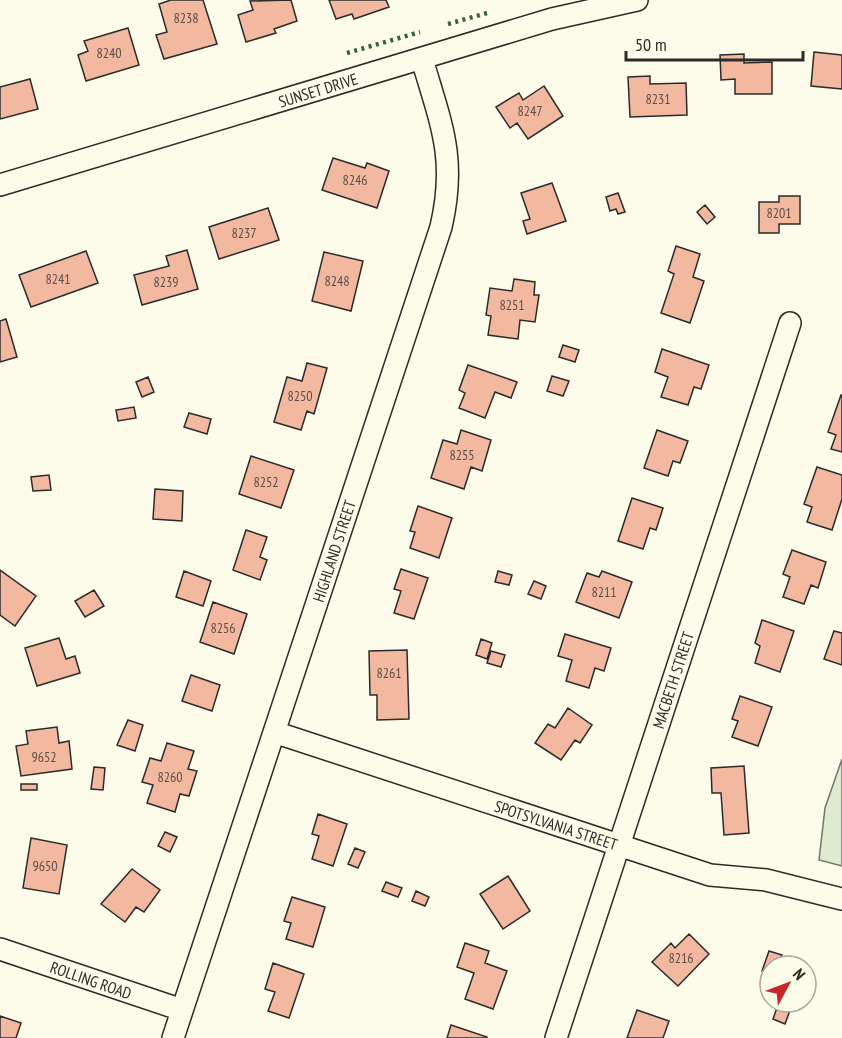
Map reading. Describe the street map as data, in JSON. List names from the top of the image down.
{
  "streets": {
    "street": [
      "SUNSET DRIVE",
      "HIGHLAND STREET",
      "MACBETH STREET",
      "SPOTSYLVANIA STREET",
      "ROLLING ROAD"
    ]
  },
  "crossings": [
    ["SUNSET DRIVE", "HIGHLAND STREET"],
    ["HIGHLAND STREET", "SPOTSYLVANIA STREET"],
    ["HIGHLAND STREET", "ROLLING ROAD"],
    ["MACBETH STREET", "SPOTSYLVANIA STREET"]
  ],
  "house_numbers": [
    "8238",
    "8240",
    "8231",
    "8247",
    "8246",
    "8201",
    "8237",
    "8241",
    "8248",
    "8239",
    "8251",
    "8250",
    "8255",
    "8252",
    "8211",
    "8256",
    "8261",
    "9652",
    "8260",
    "9650",
    "8216"
  ],
  "scale_bar": "50 m",
  "north": "top right"
}
